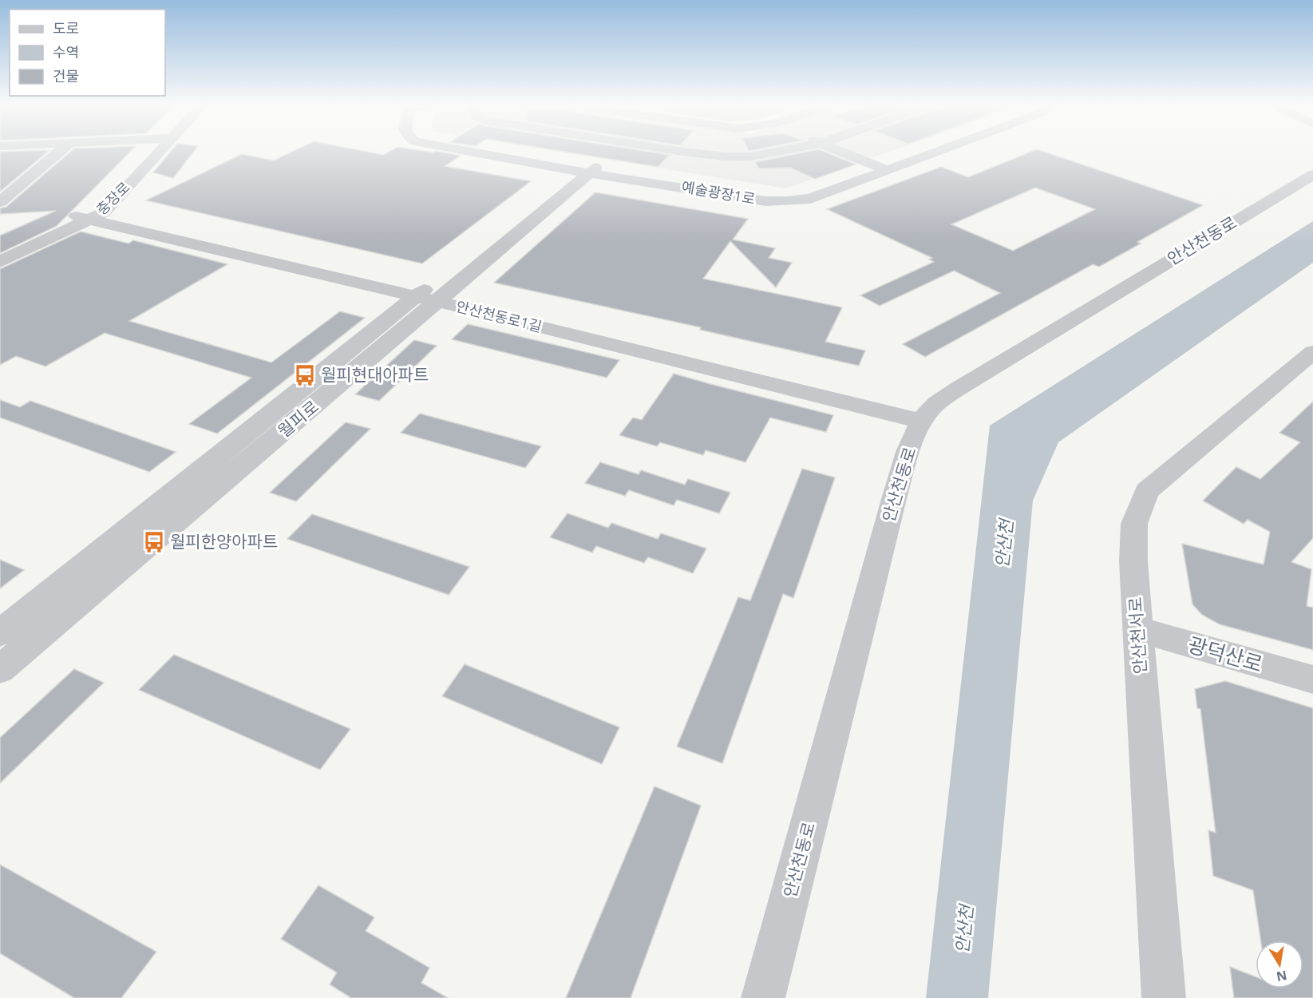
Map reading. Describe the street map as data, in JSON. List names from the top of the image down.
{
  "streets": {
    "street": [
      "예술광장1로",
      "충장로",
      "안산천동로",
      "안산천동로1길",
      "월피로",
      "안산천서로",
      "광덕산로"
    ]
  },
  "crossings": [
    ["예술광장1로", "월피로"],
    ["충장로", "안산천동로1길"],
    ["안산천동로", "안산천동로1길"],
    ["안산천동로1길", "월피로"],
    ["안산천서로", "광덕산로"]
  ],
  "water": ["안산천"],
  "places": {
    "bus stop": ["월피현대아파트", "월피한양아파트"]
  },
  "legend": ["도로", "수역", "건물"],
  "north": "bottom"
}
